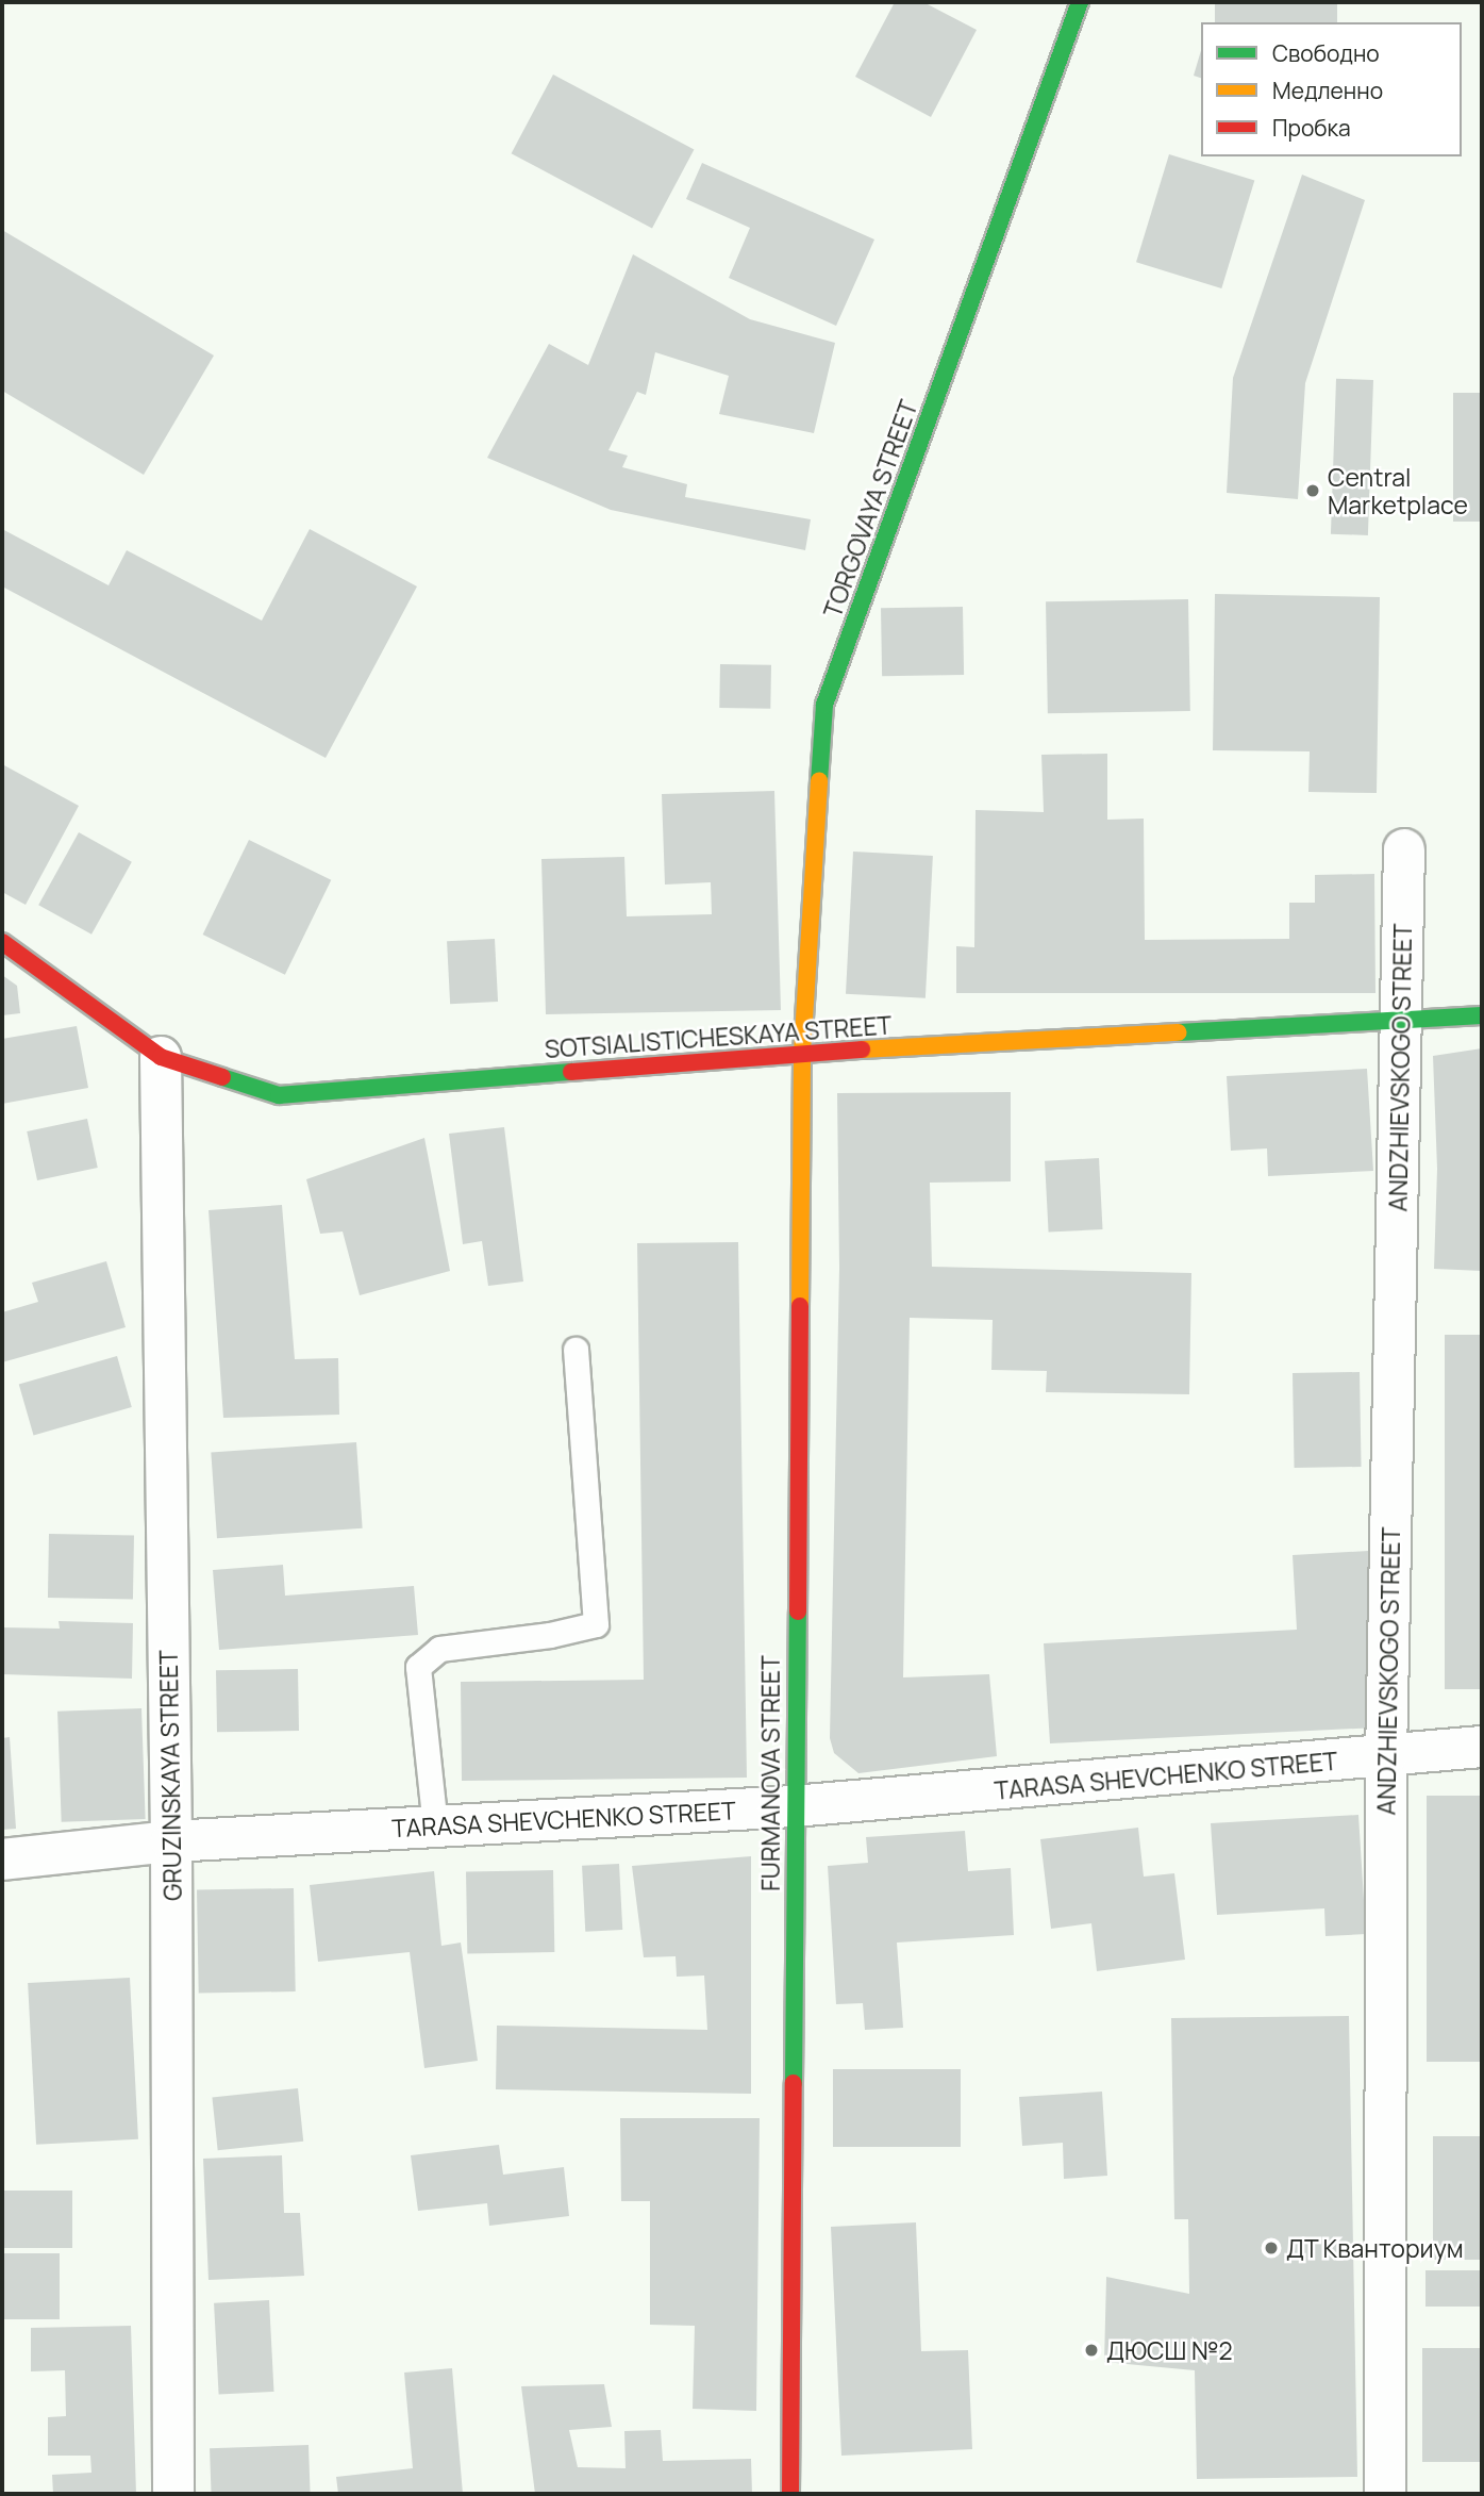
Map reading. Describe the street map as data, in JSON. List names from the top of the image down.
{
  "streets": {
    "street": [
      "TORGOVAYA STREET",
      "SOTSIALISTICHESKAYA STREET",
      "ANDZHIEVSKOGO STREET",
      "FURMANOVA STREET",
      "GRUZINSKAYA STREET",
      "TARASA SHEVCHENKO STREET"
    ]
  },
  "crossings": [
    ["TORGOVAYA STREET", "SOTSIALISTICHESKAYA STREET"],
    ["TORGOVAYA STREET", "FURMANOVA STREET"],
    ["SOTSIALISTICHESKAYA STREET", "ANDZHIEVSKOGO STREET"],
    ["SOTSIALISTICHESKAYA STREET", "FURMANOVA STREET"],
    ["SOTSIALISTICHESKAYA STREET", "GRUZINSKAYA STREET"],
    ["ANDZHIEVSKOGO STREET", "TARASA SHEVCHENKO STREET"],
    ["FURMANOVA STREET", "TARASA SHEVCHENKO STREET"],
    ["GRUZINSKAYA STREET", "TARASA SHEVCHENKO STREET"]
  ],
  "places": ["Central Marketplace", "ДТ Кванториум", "ДЮСШ №2"],
  "legend": ["Свободно", "Медленно", "Пробка"]
}
